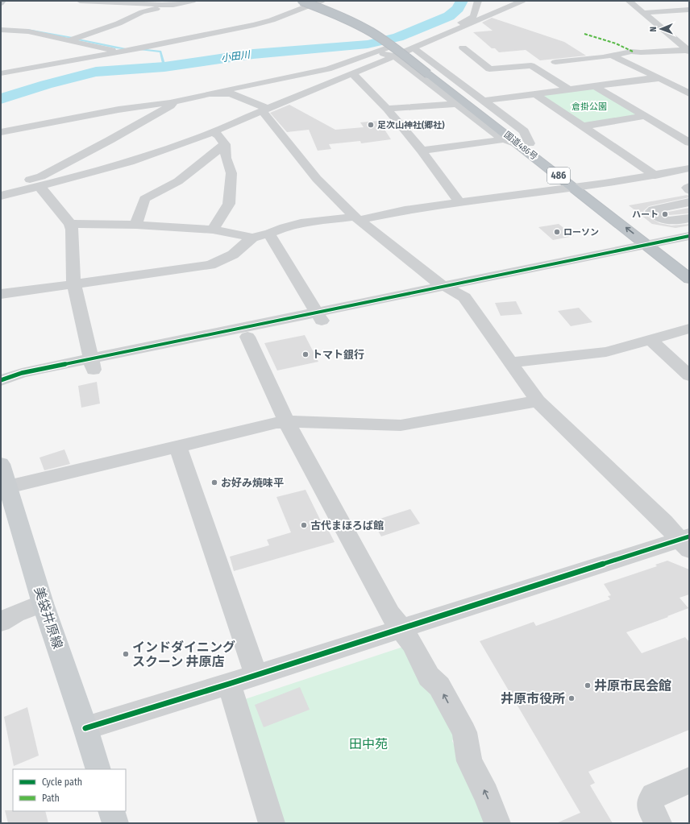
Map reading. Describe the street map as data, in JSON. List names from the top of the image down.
{
  "streets": {
    "highway": ["国道486号", "486"],
    "main road": ["美袋井原線"]
  },
  "water": ["小田川"],
  "parks": ["倉掛公園", "田中苑"],
  "places": [
    "足次山神社(郷社)",
    "ハート",
    "ローソン",
    "トマト銀行",
    "お好み焼味平",
    "古代まほろば館",
    "インドダイニング スクーン 井原店",
    "井原市民会館",
    "井原市役所"
  ],
  "legend": ["Cycle path", "Path"],
  "north": "left"
}
